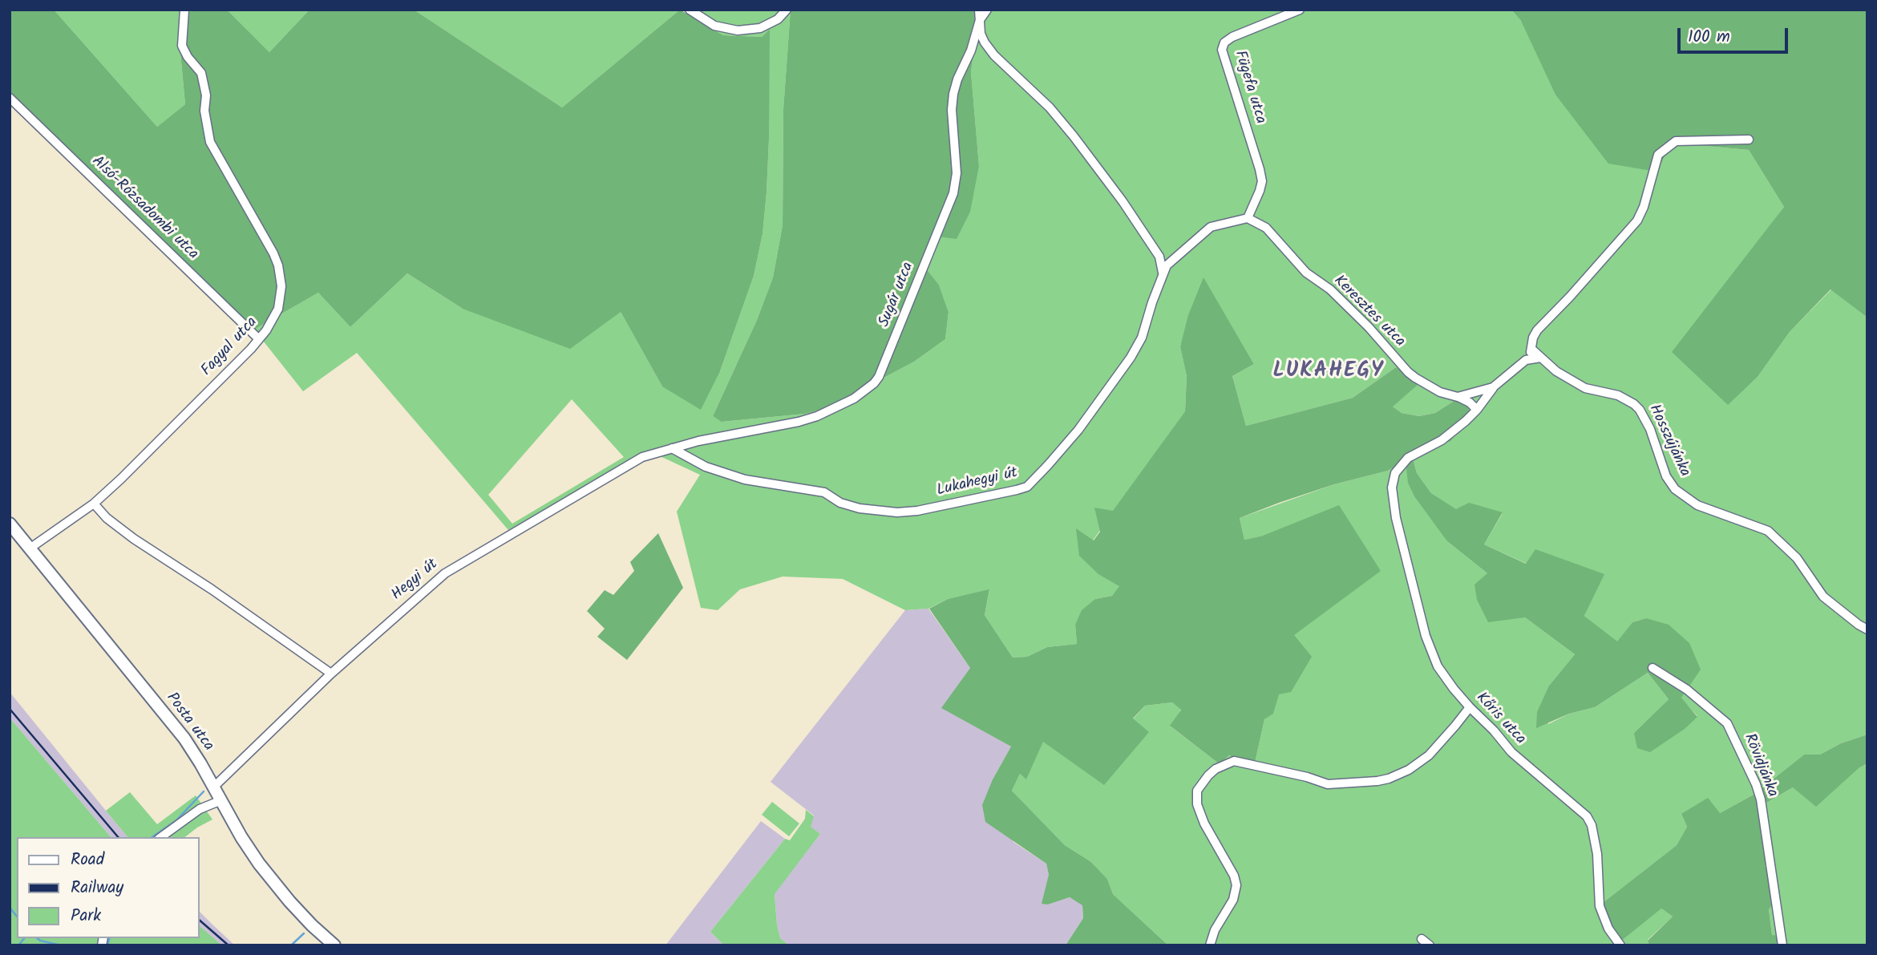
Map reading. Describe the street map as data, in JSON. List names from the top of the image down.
{
  "streets": {
    "main road": ["Posta utca"],
    "street": [
      "Fügefa utca",
      "Alsó-Rózsadombi utca",
      "Sugár utca",
      "Keresztes utca",
      "Fagyal utca",
      "Hosszújánka",
      "Lukahegyi út",
      "Hegyi út",
      "Kőris utca",
      "Rövidjánka"
    ]
  },
  "crossings": [
    ["Fügefa utca", "Keresztes utca"],
    ["Alsó-Rózsadombi utca", "Fagyal utca"],
    ["Sugár utca", "Lukahegyi út"],
    ["Sugár utca", "Hegyi út"],
    ["Fagyal utca", "Posta utca"],
    ["Lukahegyi út", "Hegyi út"],
    ["Hegyi út", "Posta utca"]
  ],
  "districts": ["LUKAHEGY"],
  "legend": ["Road", "Railway", "Park"],
  "scale_bar": "100 m"
}
